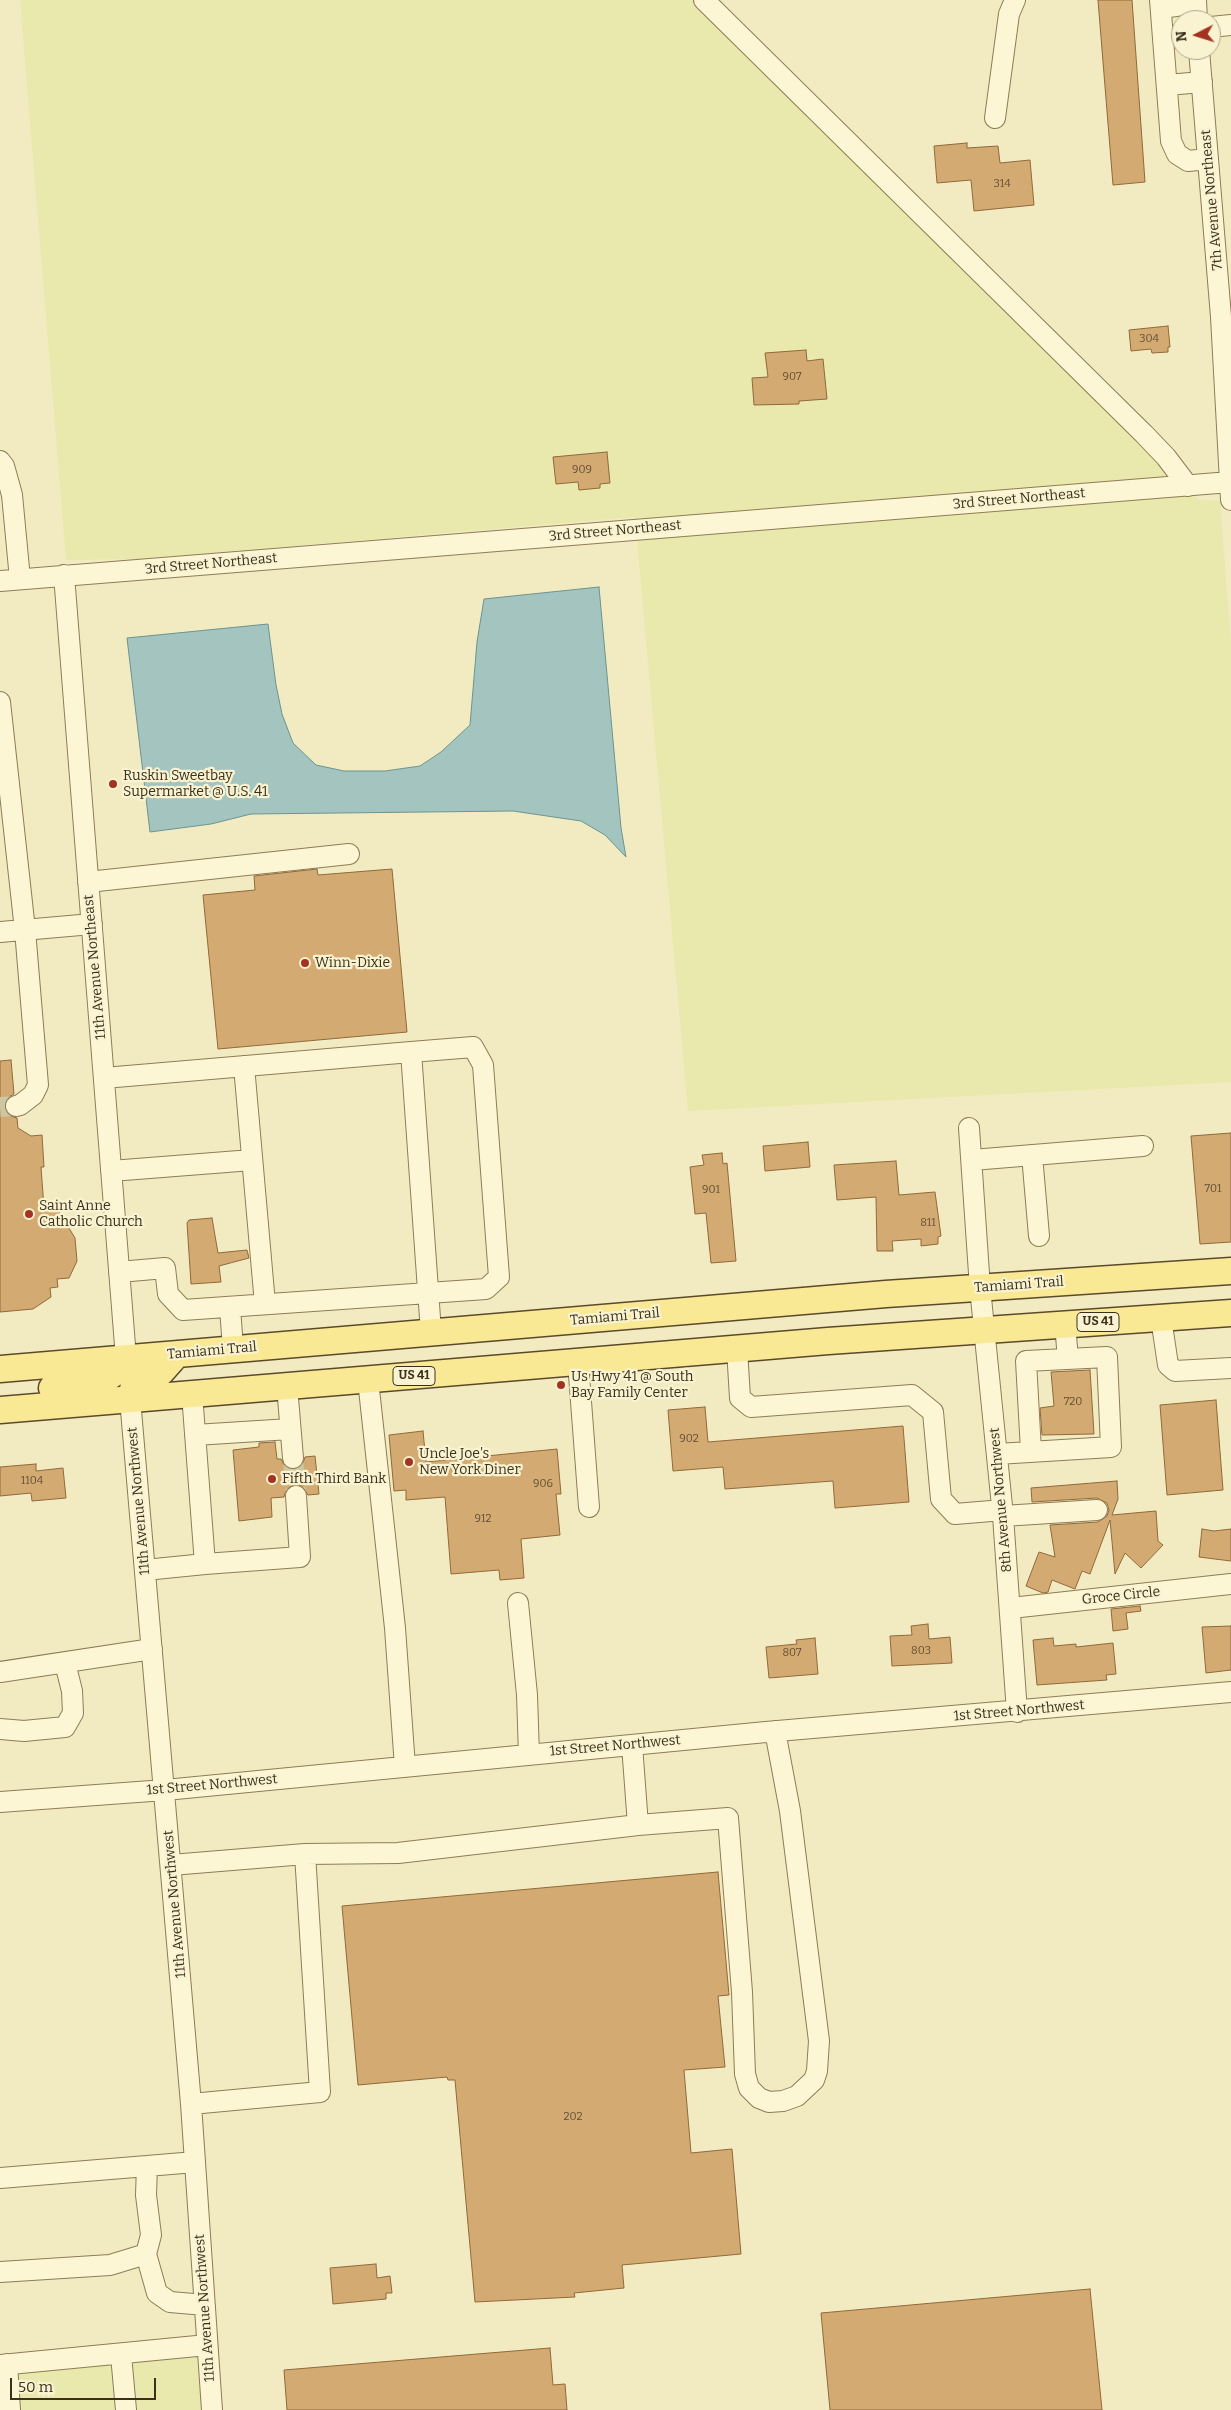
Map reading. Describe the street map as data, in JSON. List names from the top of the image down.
{
  "streets": {
    "main road": ["Tamiami Trail", "US 41"],
    "street": [
      "7th Avenue Northeast",
      "3rd Street Northeast",
      "11th Avenue Northeast",
      "8th Avenue Northwest",
      "11th Avenue Northwest",
      "Groce Circle",
      "1st Street Northwest"
    ]
  },
  "crossings": [
    ["7th Avenue Northeast", "3rd Street Northeast"],
    ["3rd Street Northeast", "11th Avenue Northeast"],
    ["11th Avenue Northeast", "Tamiami Trail"],
    ["Tamiami Trail", "8th Avenue Northwest"],
    ["US 41", "8th Avenue Northwest"],
    ["US 41", "11th Avenue Northwest"],
    ["8th Avenue Northwest", "Groce Circle"],
    ["8th Avenue Northwest", "1st Street Northwest"],
    ["11th Avenue Northwest", "1st Street Northwest"]
  ],
  "places": [
    "Ruskin Sweetbay Supermarket @ U.S. 41",
    "Winn-Dixie",
    "Saint Anne Catholic Church",
    "Us Hwy 41 @ South Bay Family Center",
    "Uncle Joe's New York Diner",
    "Fifth Third Bank"
  ],
  "house_numbers": [
    "314",
    "304",
    "907",
    "909",
    "701",
    "901",
    "811",
    "720",
    "902",
    "1104",
    "906",
    "912",
    "803",
    "807",
    "202"
  ],
  "scale_bar": "50 m",
  "north": "left"
}
